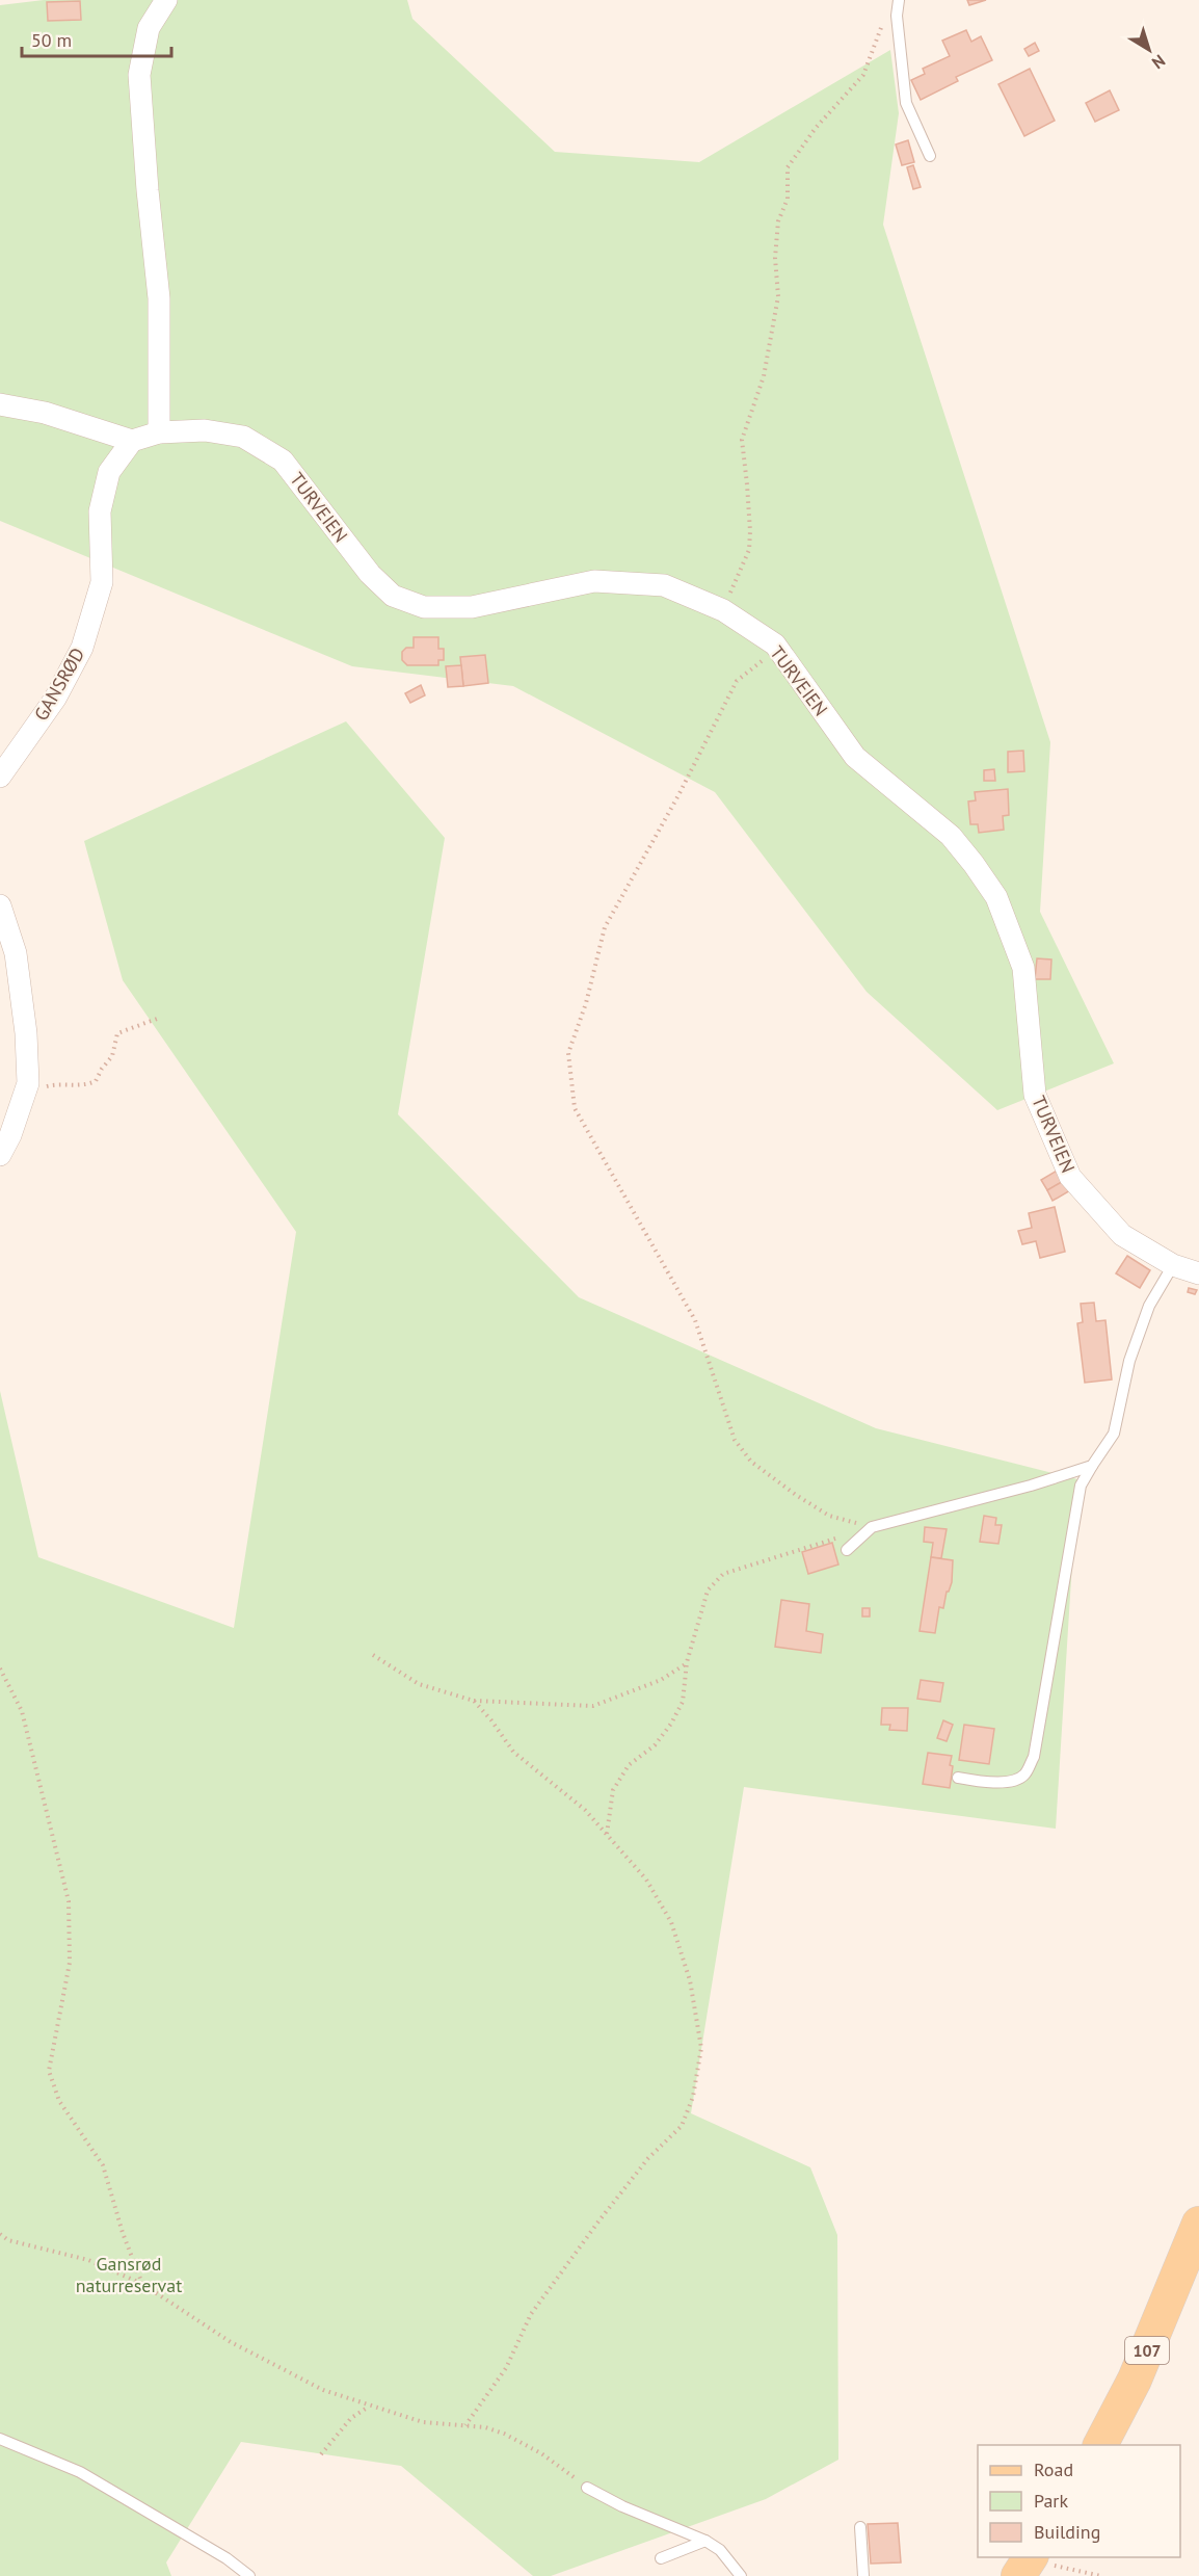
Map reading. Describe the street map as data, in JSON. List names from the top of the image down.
{
  "streets": {
    "main road": ["107"],
    "street": ["TURVEIEN", "GANSRØD"]
  },
  "crossings": [
    ["TURVEIEN", "GANSRØD"]
  ],
  "parks": ["Gansrød naturreservat"],
  "legend": ["Road", "Park", "Building"],
  "scale_bar": "50 m",
  "north": "bottom right"
}
